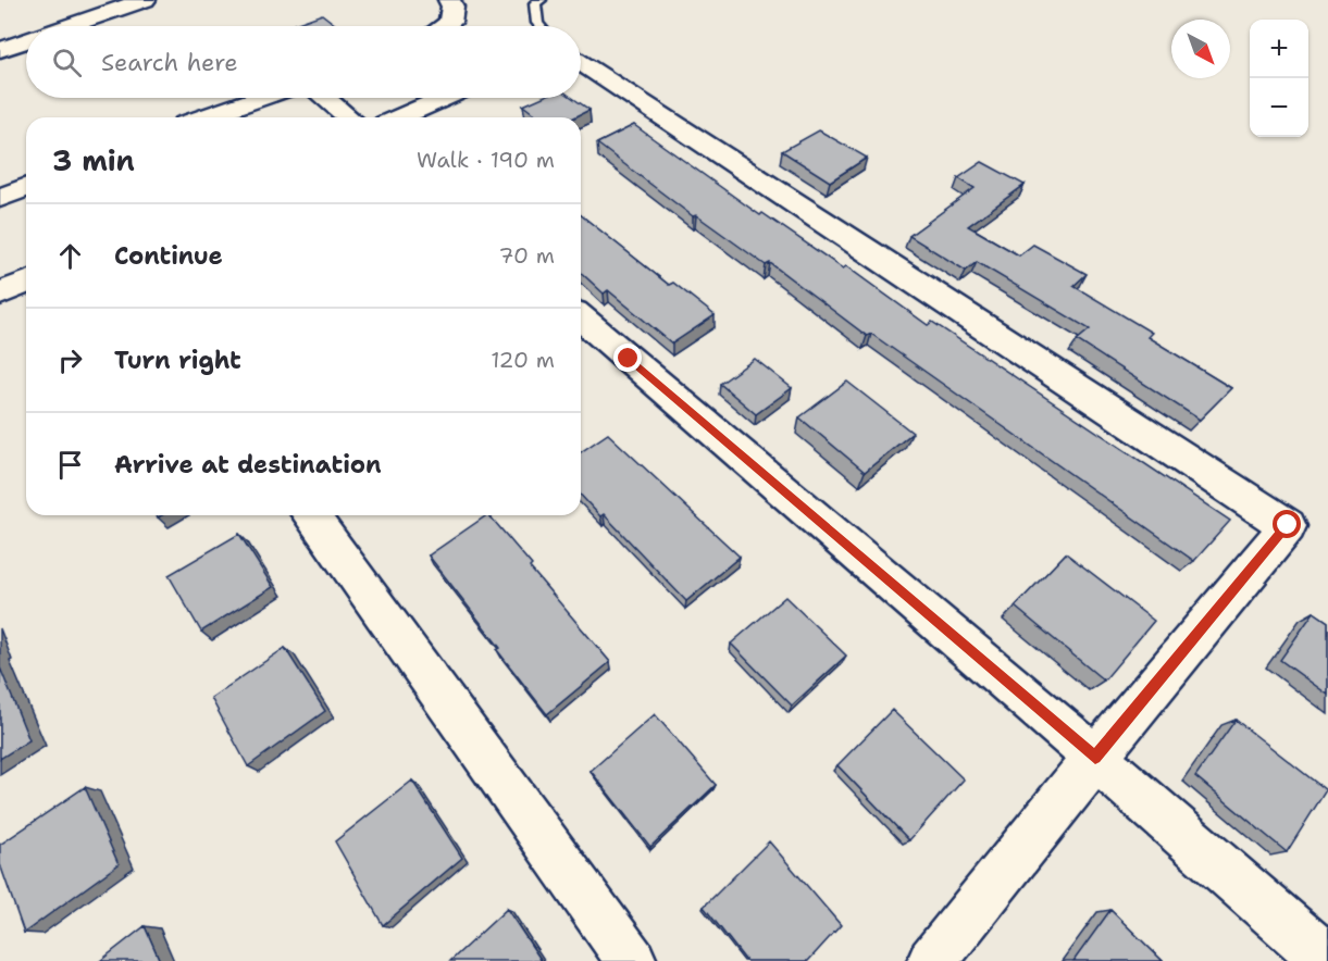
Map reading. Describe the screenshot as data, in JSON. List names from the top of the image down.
{
  "north": "bottom right",
  "page": {
    "map_buttons": ["+", "−"],
    "search": "Search here",
    "heading": ["3 min", "Walk · 190 m"],
    "list": [
      ["Continue", "70 m"],
      ["Turn right", "120 m"],
      "Arrive at destination"
    ]
  }
}
